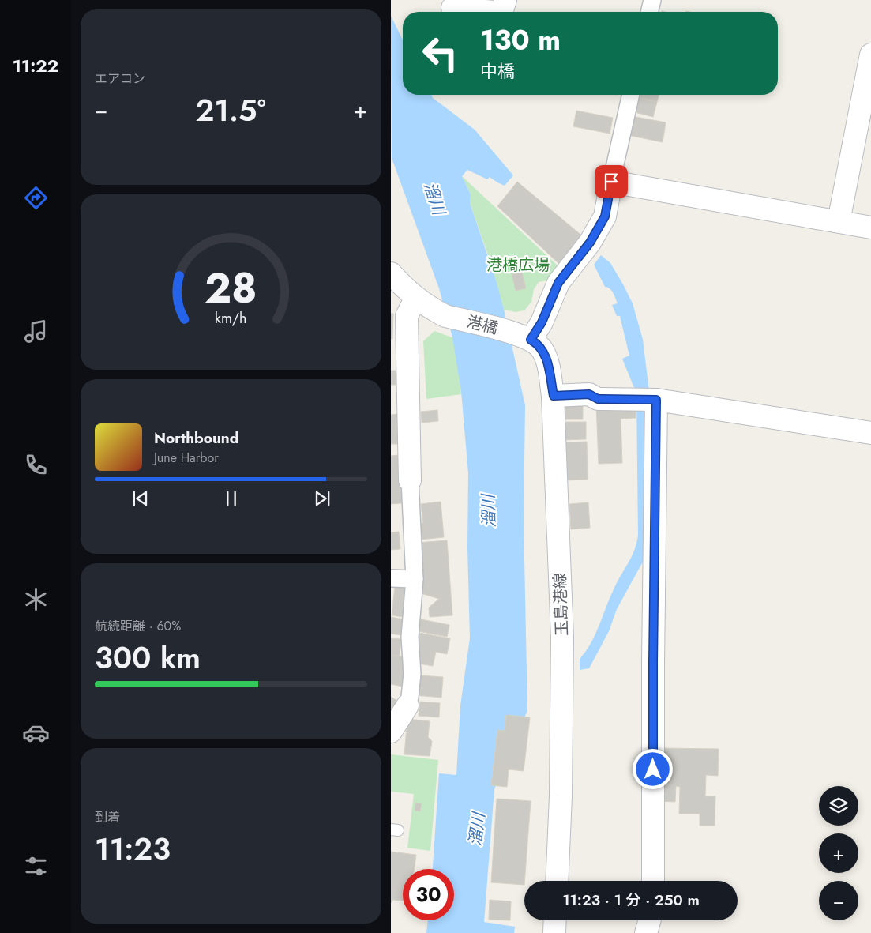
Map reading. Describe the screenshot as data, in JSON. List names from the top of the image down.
{
  "streets": {
    "street": ["港橋", "玉島港線"]
  },
  "crossings": [
    ["港橋", "玉島港線"]
  ],
  "water": ["溜川"],
  "parks": ["港橋広場"],
  "page": {
    "tabs": "11:22",
    "tile": [
      "エアコン",
      ["航続距離 · 60%", "300 km"],
      ["到着", "11:23"]
    ],
    "turn": ["130 m", "中橋"],
    "heat": ["−", "21.5°", "+"],
    "song": ["Northbound", "June Harbor"],
    "map_buttons": ["+", "−"],
    "limit": "30",
    "trip": "11:23 · 1 分 · 250 m",
    "gauge": ["28", "km/h"]
  }
}
